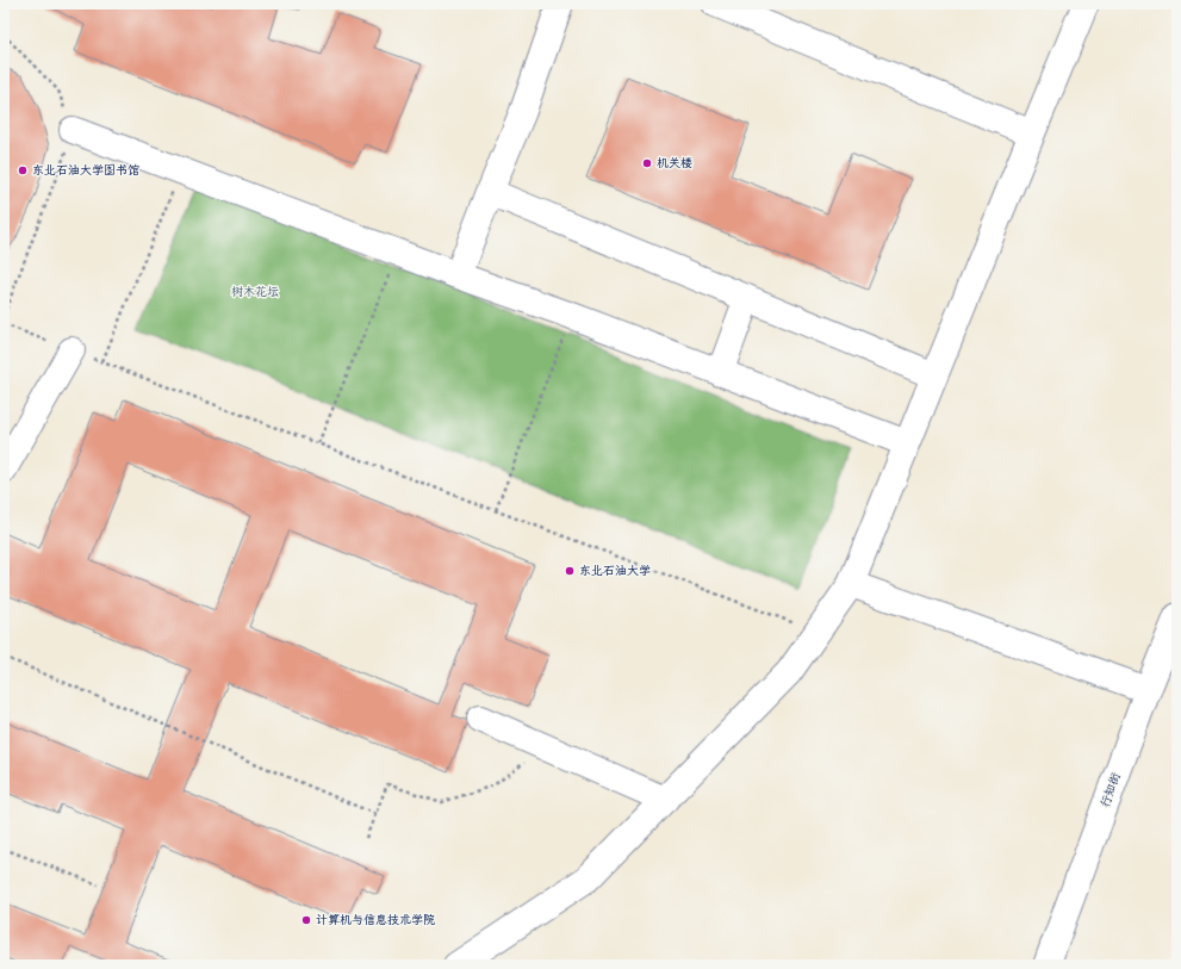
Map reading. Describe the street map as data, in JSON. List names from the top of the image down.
{
  "streets": {
    "street": ["行知街"]
  },
  "parks": ["树木花坛"],
  "places": [
    "机关楼",
    "东北石油大学图书馆",
    "东北石油大学",
    "计算机与信息技术学院"
  ]
}
